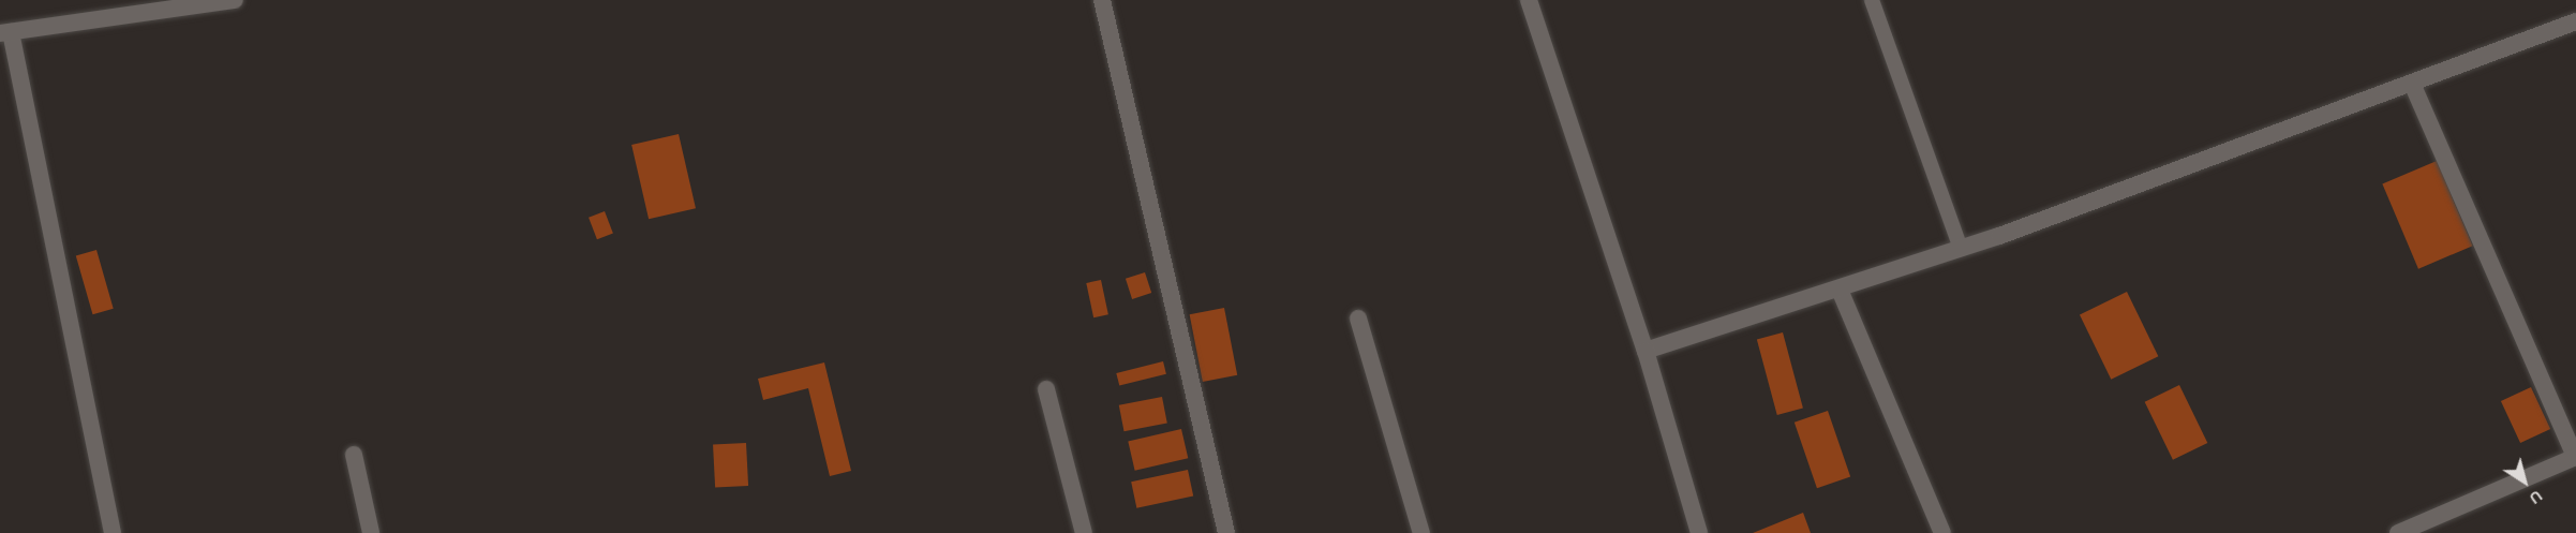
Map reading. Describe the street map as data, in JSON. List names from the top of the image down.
{
  "north": "bottom right"
}
